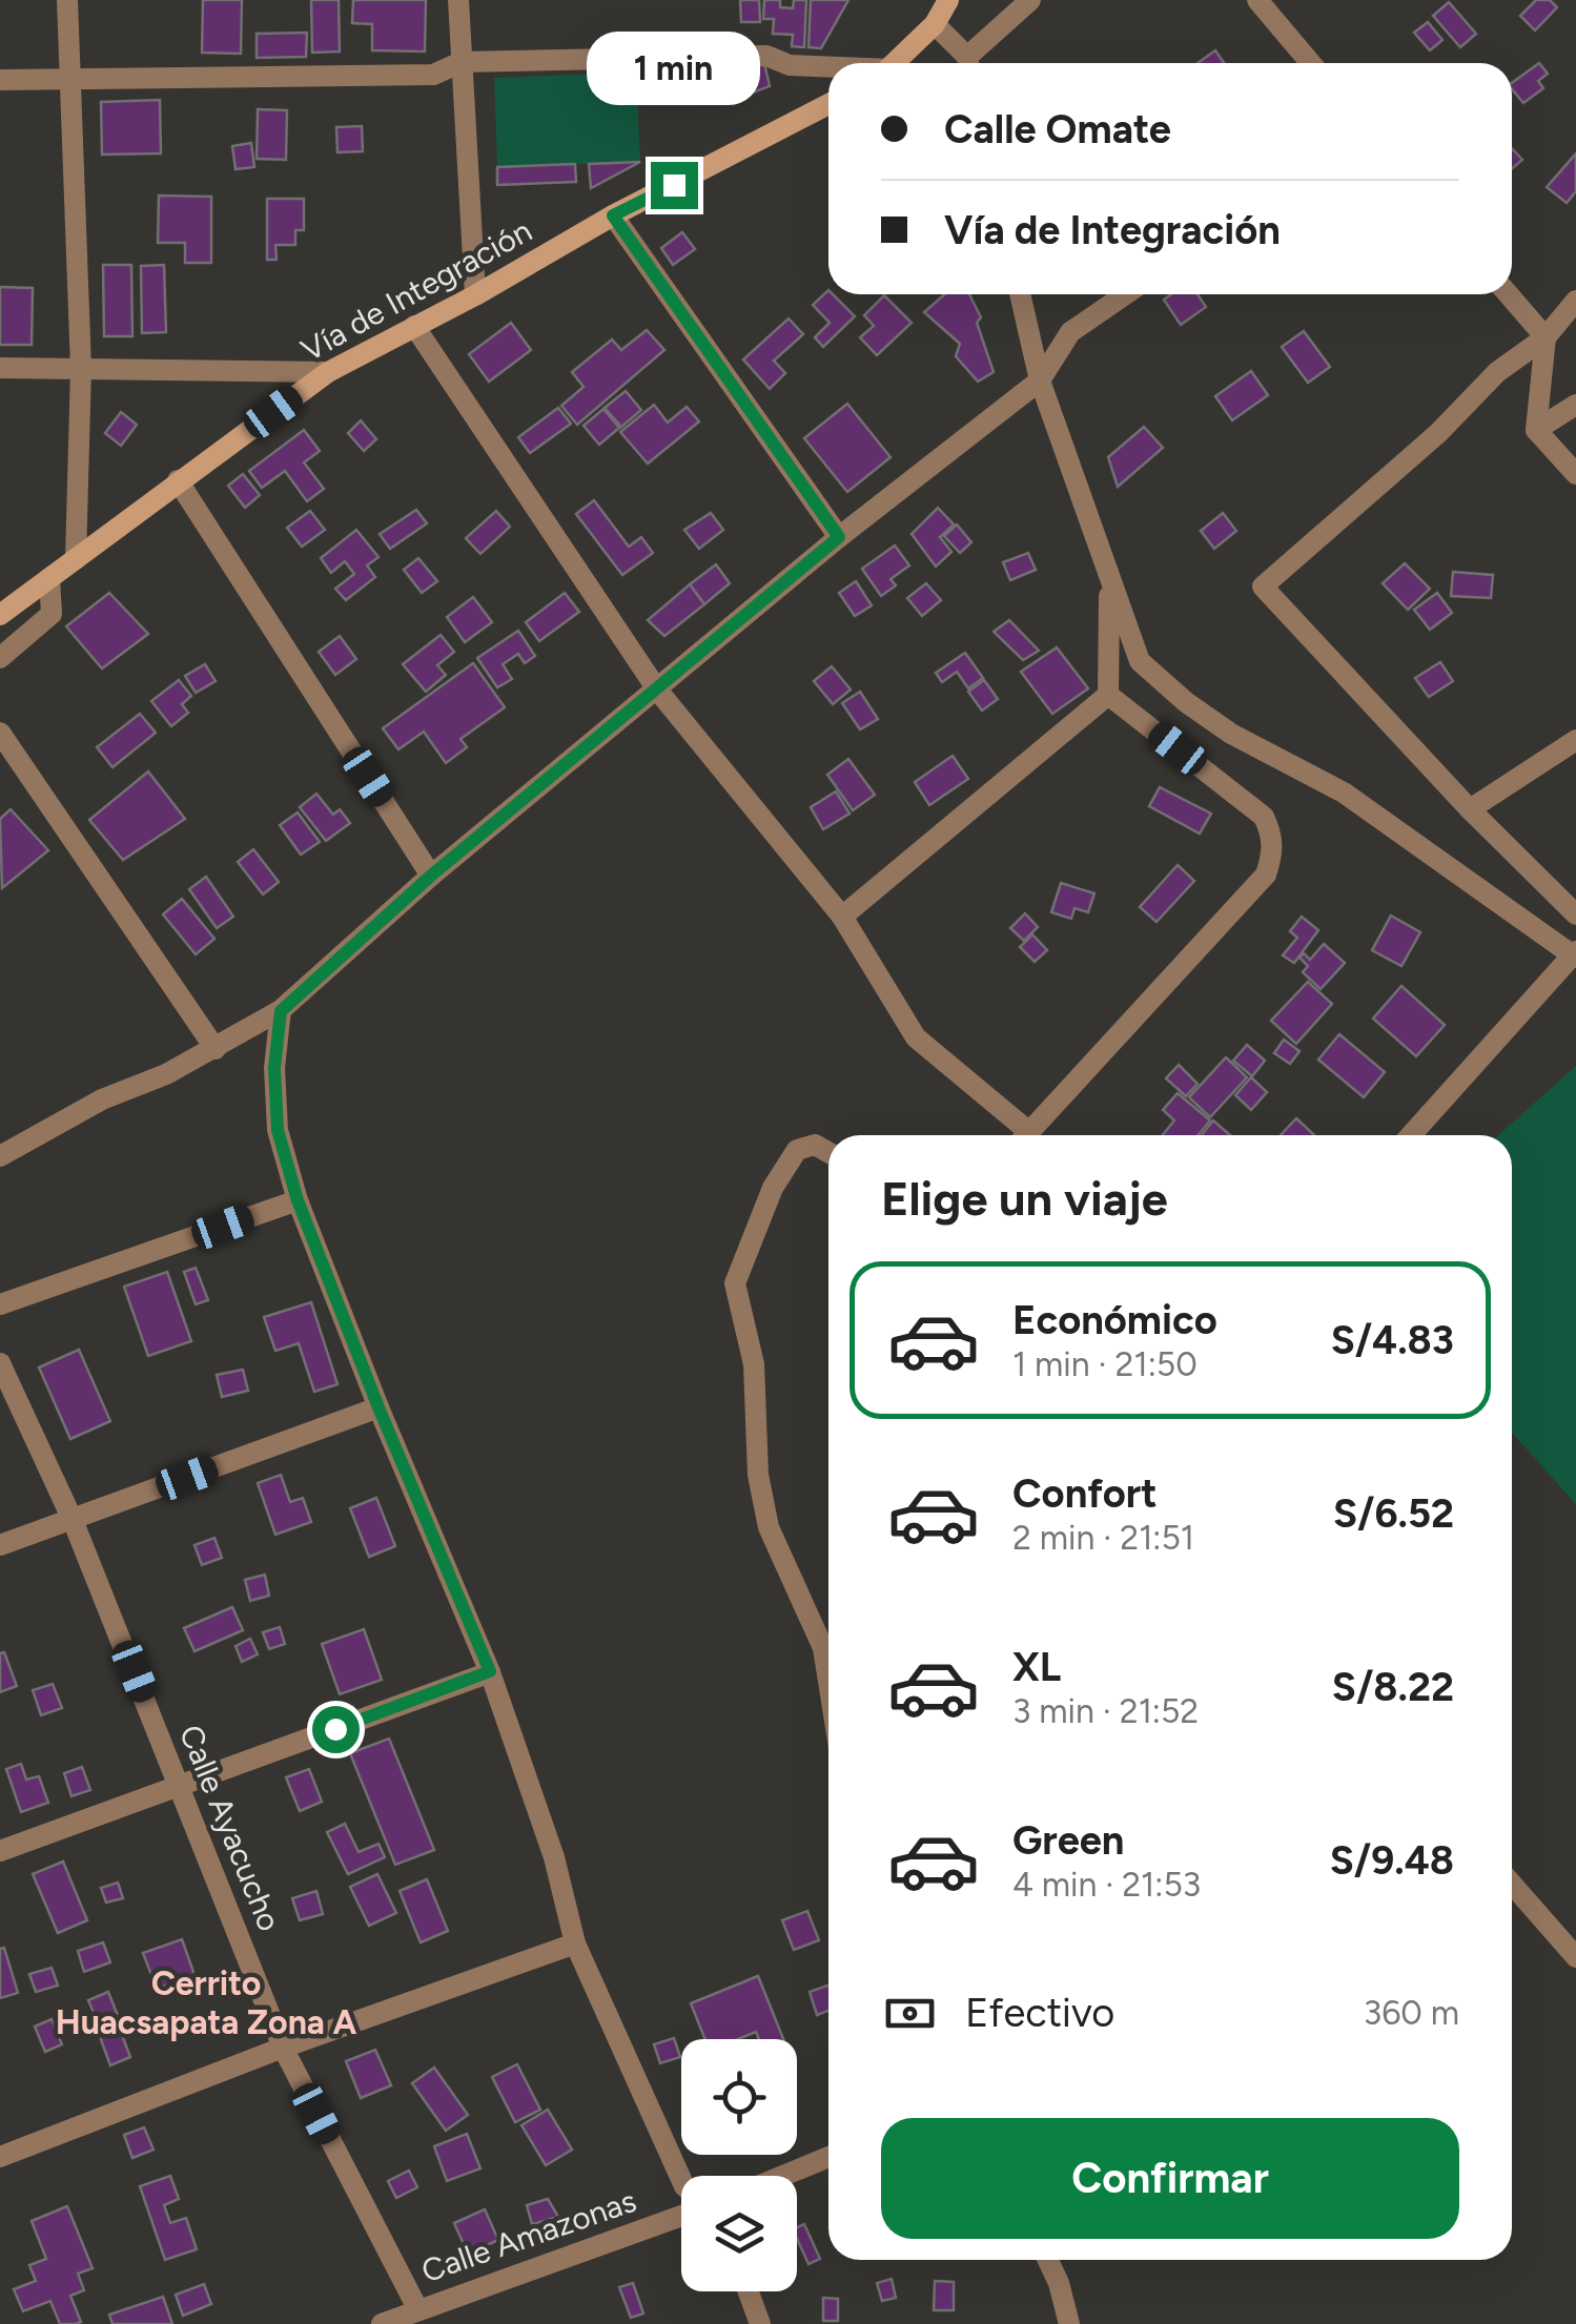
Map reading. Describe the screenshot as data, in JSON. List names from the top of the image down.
{
  "streets": {
    "main road": ["Vía de Integración"],
    "street": ["Calle Ayacucho", "Calle Amazonas"]
  },
  "crossings": [
    ["Calle Ayacucho", "Calle Amazonas"]
  ],
  "districts": ["Cerrito Huacsapata Zona A"],
  "page": {
    "bubble": "1 min",
    "banner": ["Calle Omate", "Vía de Integración"],
    "heading": "Elige un viaje",
    "list": [
      {
        "name": "Económico",
        "note": "1 min · 21:50",
        "value": "S/4.83"
      },
      {
        "name": "Confort",
        "note": "2 min · 21:51",
        "value": "S/6.52"
      },
      {
        "name": "XL",
        "note": "3 min · 21:52",
        "value": "S/8.22"
      },
      {
        "name": "Green",
        "note": "4 min · 21:53",
        "value": "S/9.48"
      }
    ],
    "pay": ["Efectivo", "360 m"],
    "buttons": "Confirmar"
  }
}
